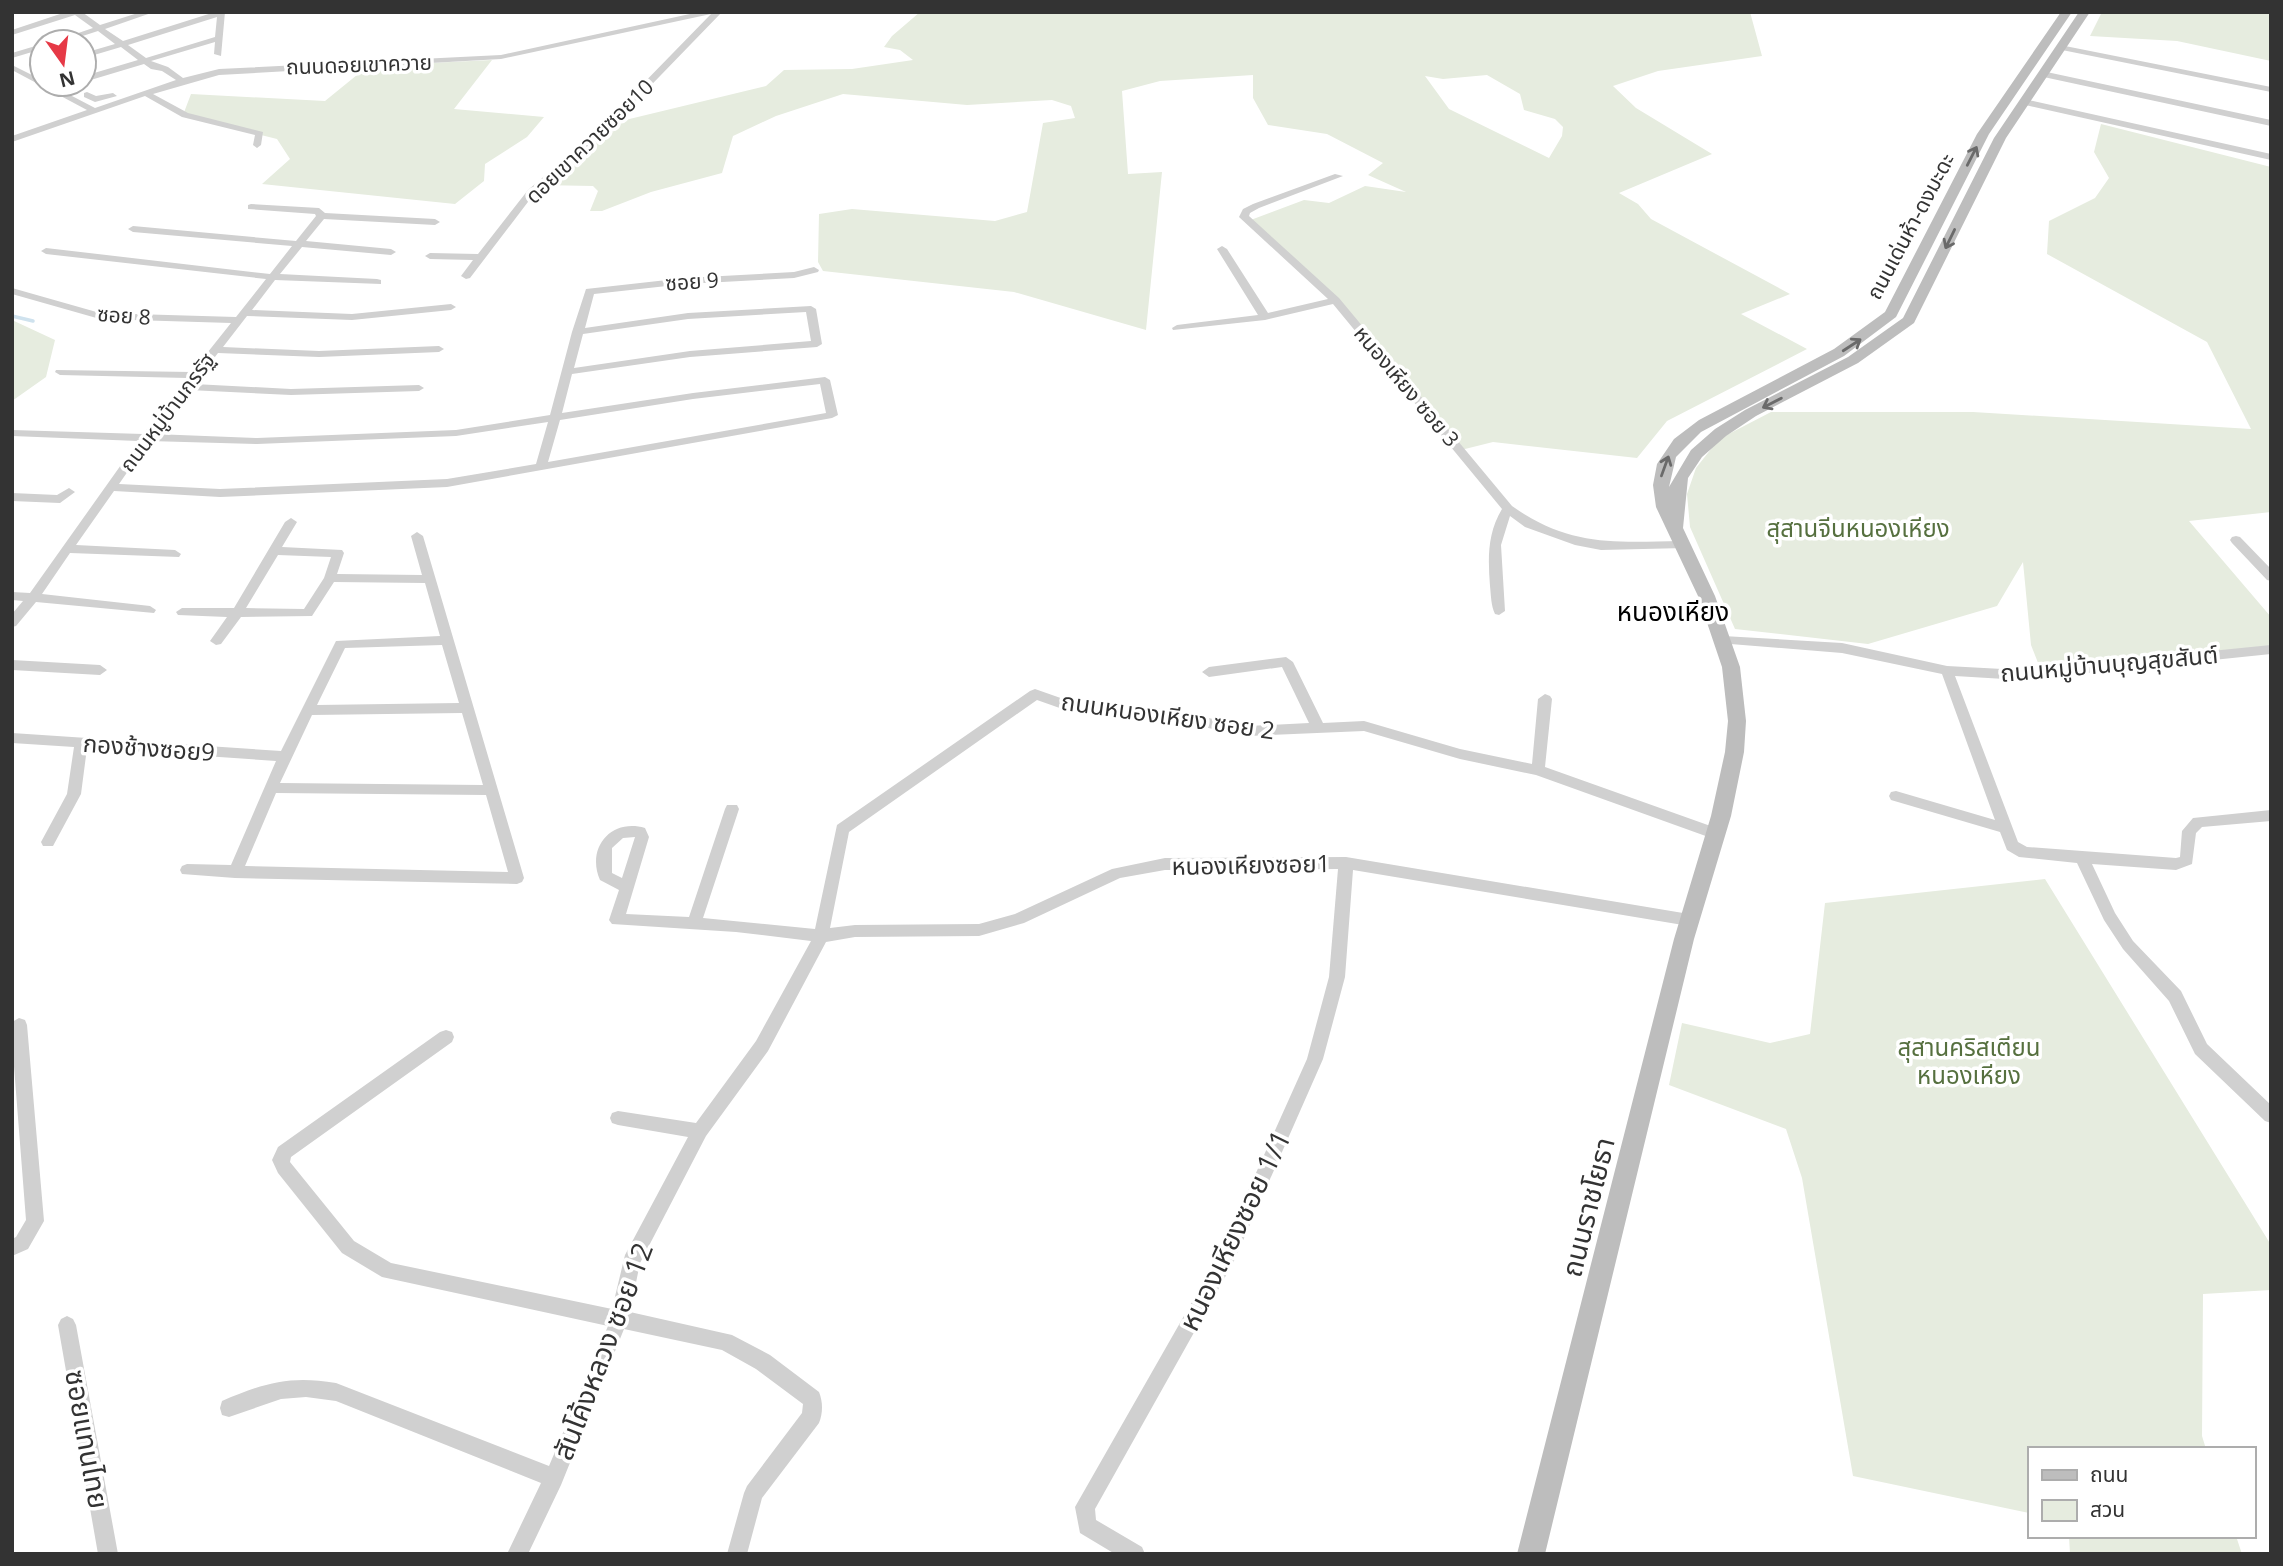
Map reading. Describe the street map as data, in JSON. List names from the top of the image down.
{
  "streets": {
    "main road": ["ถนนเด่นห้า-ดงมะดะ", "ถนนราชโยธา"],
    "street": [
      "ถนนดอยเขาควาย",
      "ดอยเขาควายซอย10",
      "ซอย 9",
      "ซอย 8",
      "หนองเหียง ซอย 3",
      "ถนนหมู่บ้านกรรัฐ",
      "ถนนหมู่บ้านบุญสุขสันต์",
      "ถนนหนองเหียง ซอย 2",
      "กองช้างซอย9",
      "หนองเหียงซอย1",
      "หนองเหียงซอย 1/1",
      "สันโค้งหลวง ซอย 12",
      "ซอยแทนไทย"
    ]
  },
  "crossings": [
    ["ถนนเด่นห้า-ดงมะดะ", "หนองเหียง ซอย 3"],
    ["ถนนเด่นห้า-ดงมะดะ", "ถนนหมู่บ้านบุญสุขสันต์"],
    ["ถนนเด่นห้า-ดงมะดะ", "ถนนหนองเหียง ซอย 2"],
    ["ถนนเด่นห้า-ดงมะดะ", "ถนนราชโยธา"],
    ["ซอย 8", "ถนนหมู่บ้านกรรัฐ"],
    ["ถนนหนองเหียง ซอย 2", "หนองเหียงซอย1"],
    ["ถนนหนองเหียง ซอย 2", "สันโค้งหลวง ซอย 12"],
    ["หนองเหียงซอย1", "ถนนราชโยธา"],
    ["หนองเหียงซอย1", "หนองเหียงซอย 1/1"],
    ["หนองเหียงซอย1", "สันโค้งหลวง ซอย 12"]
  ],
  "districts": ["หนองเหียง"],
  "parks": ["สุสานจีนหนองเหียง", "สุสานคริสเตียน หนองเหียง"],
  "legend": ["ถนน", "สวน"],
  "north": "bottom"
}
